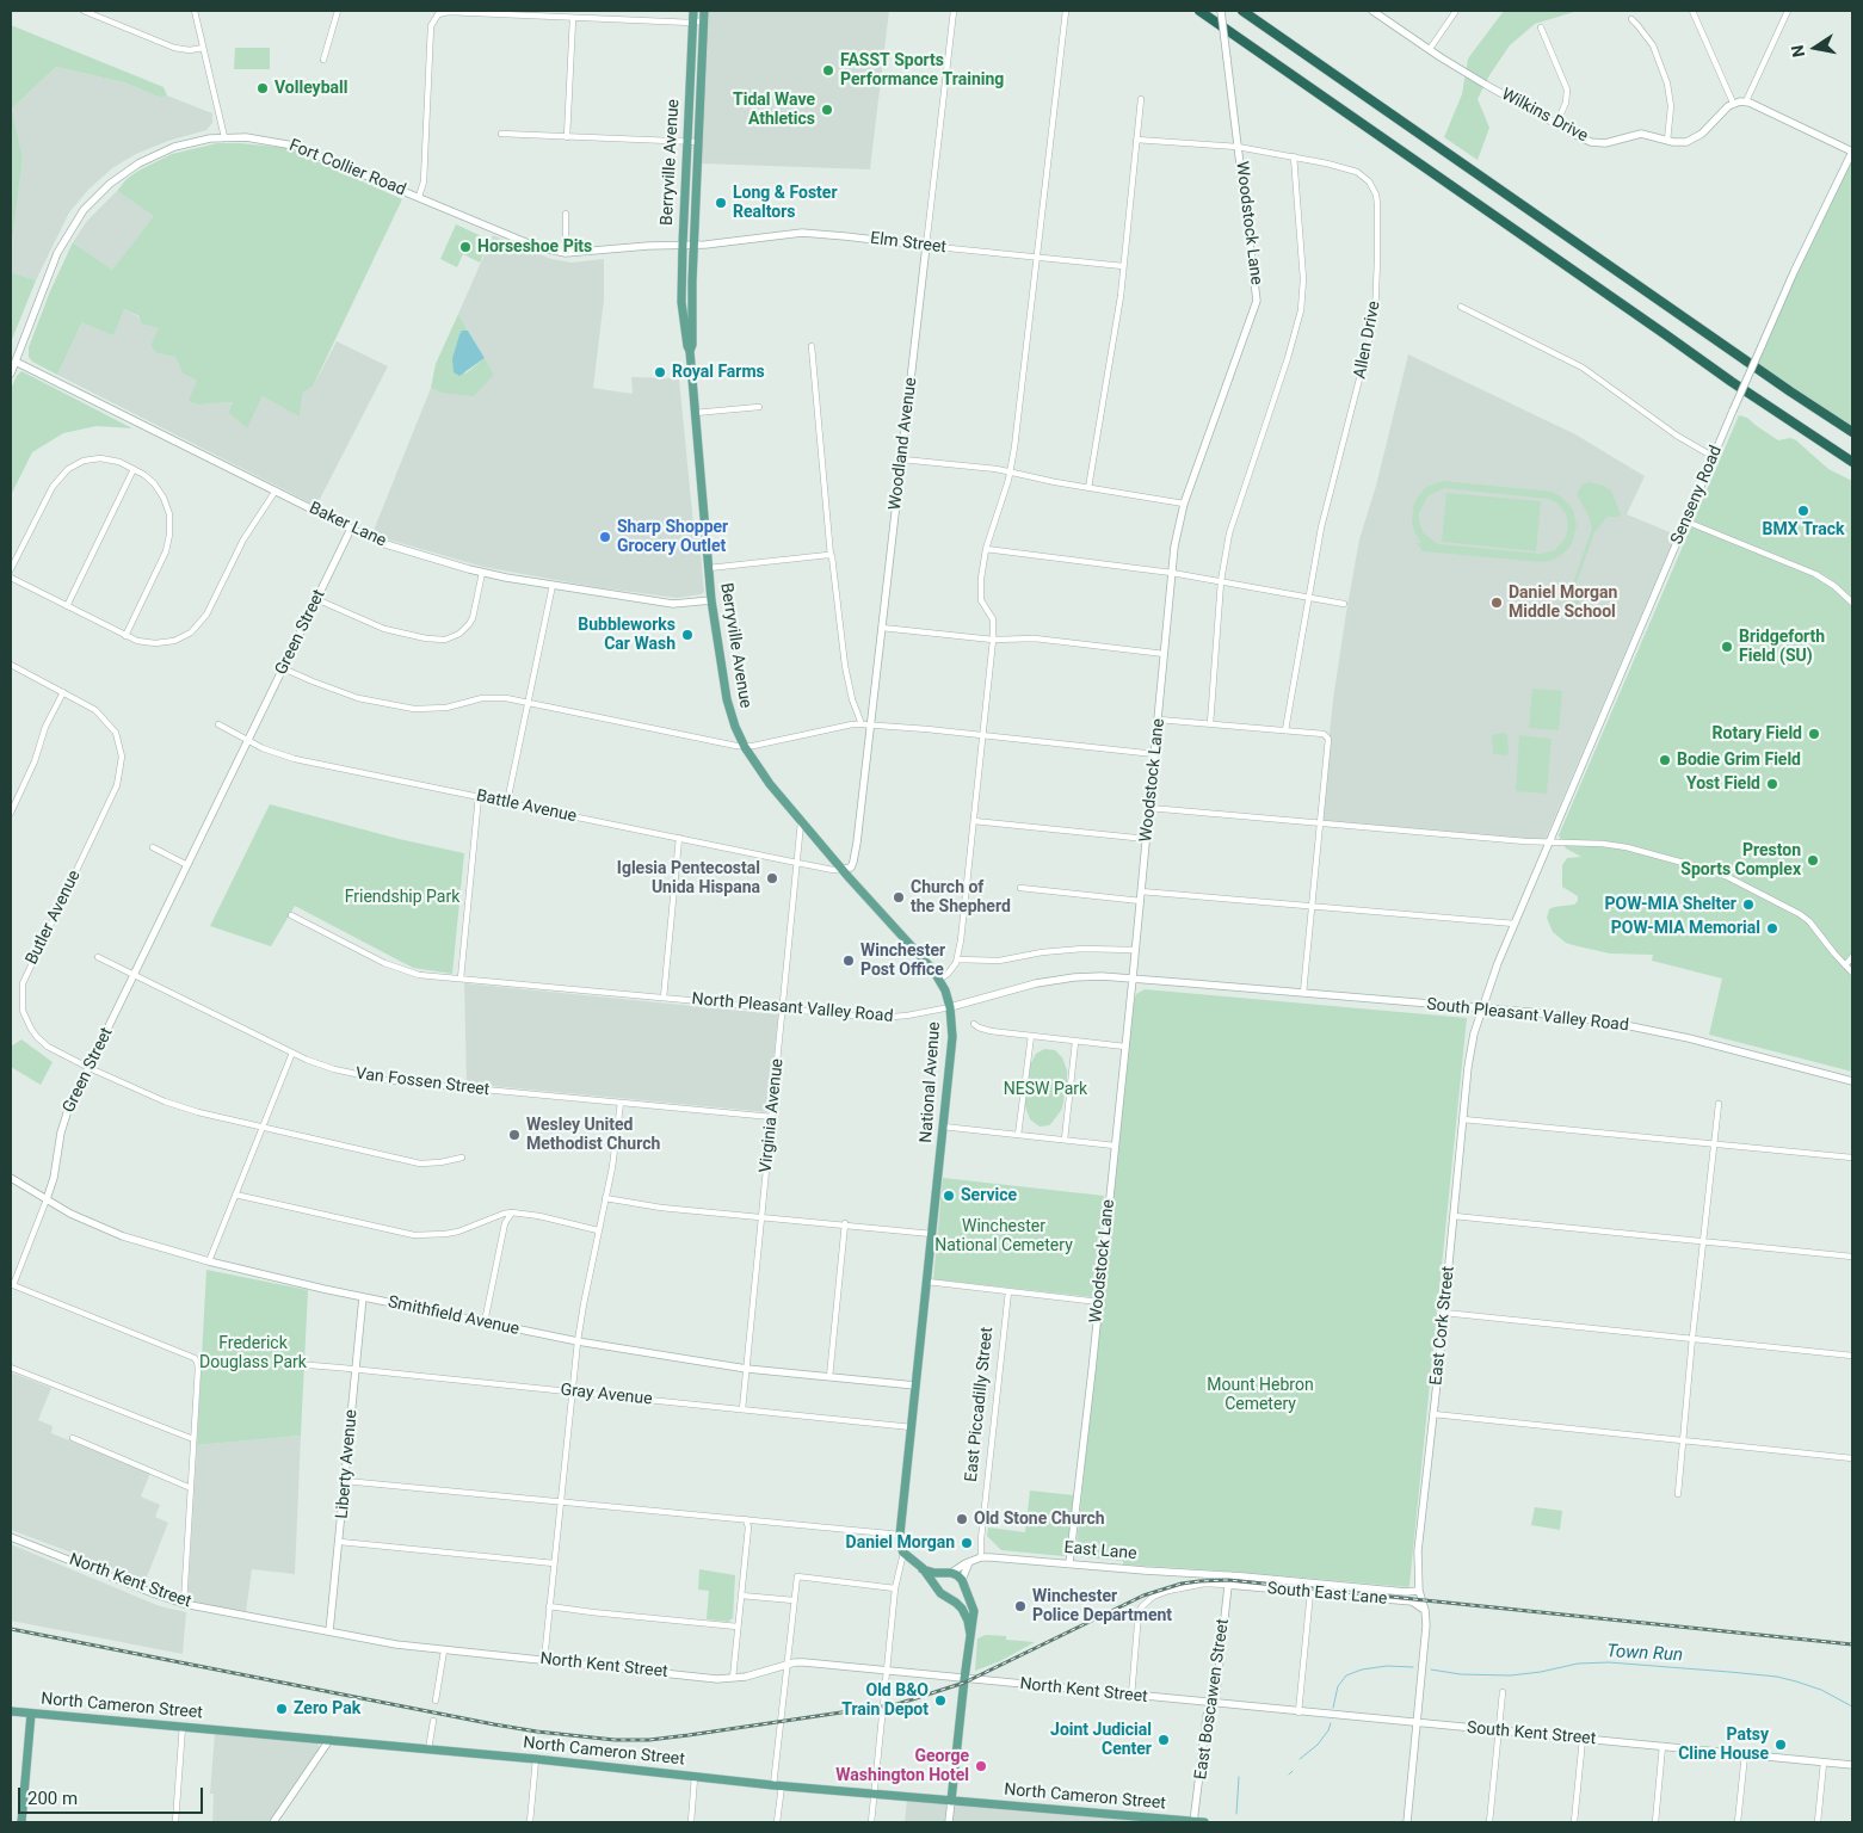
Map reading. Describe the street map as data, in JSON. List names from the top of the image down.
{
  "streets": {
    "main road": [
      "Berryville Avenue",
      "National Avenue",
      "East Lane",
      "North Cameron Street"
    ],
    "street": [
      "Wilkins Drive",
      "Fort Collier Road",
      "Woodstock Lane",
      "Elm Street",
      "Allen Drive",
      "Woodland Avenue",
      "Senseny Road",
      "Baker Lane",
      "Green Street",
      "Battle Avenue",
      "Butler Avenue",
      "North Pleasant Valley Road",
      "South Pleasant Valley Road",
      "Van Fossen Street",
      "Virginia Avenue",
      "Smithfield Avenue",
      "East Cork Street",
      "Gray Avenue",
      "East Piccadilly Street",
      "Liberty Avenue",
      "North Kent Street",
      "South East Lane",
      "East Boscawen Street",
      "South Kent Street"
    ]
  },
  "crossings": [
    ["Berryville Avenue", "Fort Collier Road"],
    ["Berryville Avenue", "Elm Street"],
    ["Berryville Avenue", "Woodland Avenue"],
    ["Berryville Avenue", "Baker Lane"],
    ["Berryville Avenue", "Battle Avenue"],
    ["Berryville Avenue", "National Avenue"],
    ["Berryville Avenue", "Virginia Avenue"],
    ["Fort Collier Road", "Elm Street"],
    ["Fort Collier Road", "Baker Lane"],
    ["Woodstock Lane", "Allen Drive"],
    ["Woodstock Lane", "North Pleasant Valley Road"],
    ["Woodstock Lane", "East Lane"],
    ["Elm Street", "Woodland Avenue"],
    ["Woodland Avenue", "Battle Avenue"],
    ["Senseny Road", "East Cork Street"],
    ["Baker Lane", "Green Street"],
    ["Green Street", "Battle Avenue"],
    ["Green Street", "Butler Avenue"],
    ["Green Street", "Van Fossen Street"],
    ["Green Street", "Smithfield Avenue"],
    ["Battle Avenue", "Virginia Avenue"],
    ["North Pleasant Valley Road", "South Pleasant Valley Road"],
    ["North Pleasant Valley Road", "National Avenue"],
    ["North Pleasant Valley Road", "Virginia Avenue"],
    ["South Pleasant Valley Road", "East Cork Street"],
    ["Van Fossen Street", "Virginia Avenue"],
    ["National Avenue", "Smithfield Avenue"],
    ["National Avenue", "Gray Avenue"],
    ["Virginia Avenue", "Smithfield Avenue"],
    ["Virginia Avenue", "Gray Avenue"],
    ["Smithfield Avenue", "Liberty Avenue"],
    ["East Cork Street", "South East Lane"],
    ["East Cork Street", "South Kent Street"],
    ["Gray Avenue", "Liberty Avenue"],
    ["East Piccadilly Street", "East Lane"],
    ["Liberty Avenue", "North Kent Street"],
    ["East Lane", "South East Lane"],
    ["East Lane", "East Boscawen Street"],
    ["North Kent Street", "East Boscawen Street"],
    ["North Kent Street", "South Kent Street"],
    ["South East Lane", "East Boscawen Street"],
    ["East Boscawen Street", "North Cameron Street"],
    ["East Boscawen Street", "South Kent Street"]
  ],
  "water": ["Town Run"],
  "parks": [
    "Friendship Park",
    "NESW Park",
    "Winchester National Cemetery",
    "Frederick Douglass Park",
    "Mount Hebron Cemetery"
  ],
  "places": [
    "FASST Sports Performance Training",
    "Volleyball",
    "Tidal Wave Athletics",
    "Long & Foster Realtors",
    "Horseshoe Pits",
    "Royal Farms",
    "BMX Track",
    "Sharp Shopper Grocery Outlet",
    "Daniel Morgan Middle School",
    "Bubbleworks Car Wash",
    "Bridgeforth Field (SU)",
    "Rotary Field",
    "Bodie Grim Field",
    "Yost Field",
    "Preston Sports Complex",
    "Iglesia Pentecostal Unida Hispana",
    "Church of the Shepherd",
    "POW-MIA Shelter",
    "POW-MIA Memorial",
    "Winchester Post Office",
    "Wesley United Methodist Church",
    "Service",
    "Old Stone Church",
    "Daniel Morgan",
    "Winchester Police Department",
    "Old B&O Train Depot",
    "Zero Pak",
    "Joint Judicial Center",
    "Patsy Cline House",
    "George Washington Hotel"
  ],
  "scale_bar": "200 m",
  "north": "left"
}
